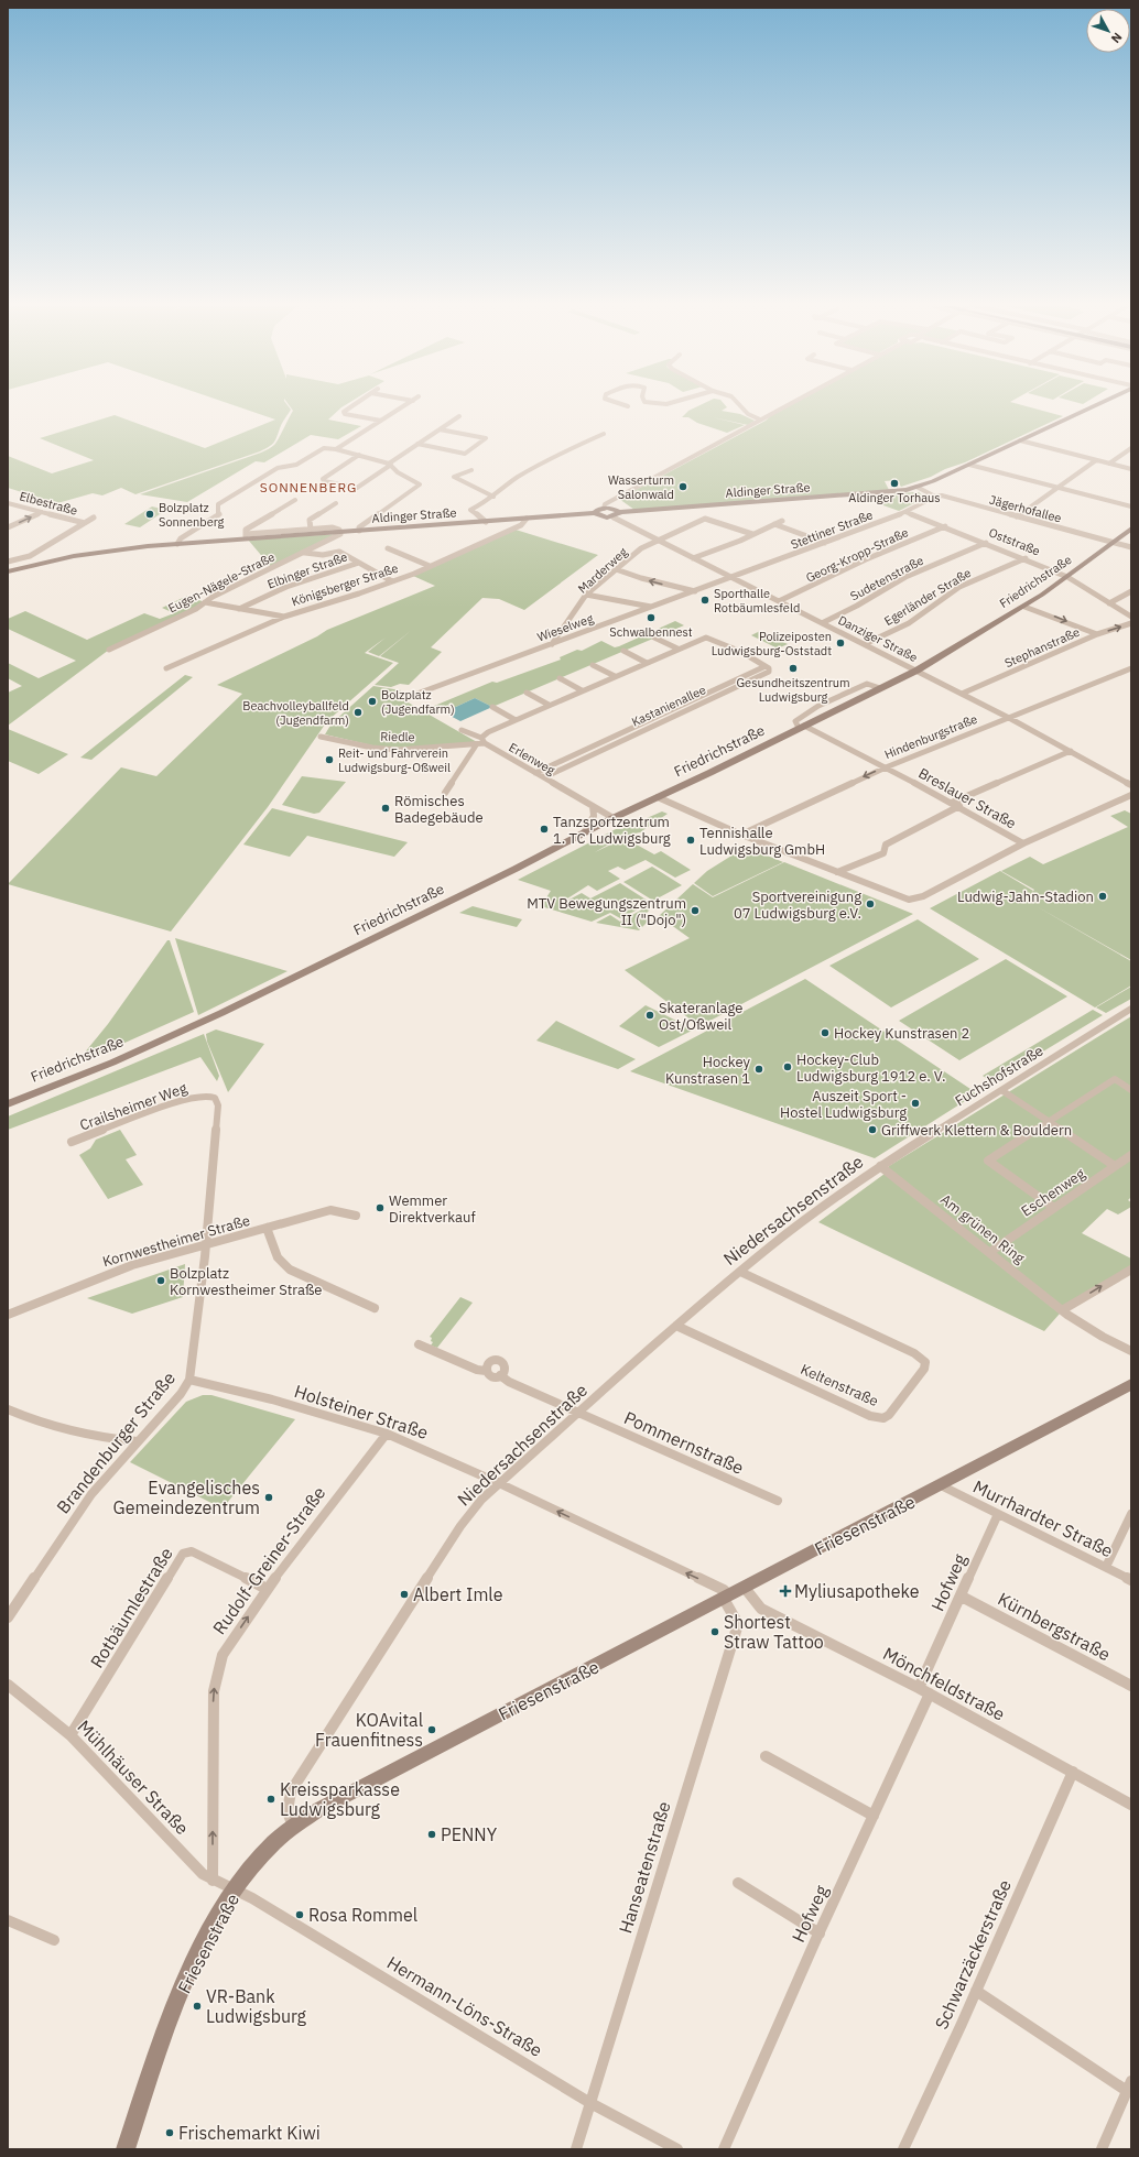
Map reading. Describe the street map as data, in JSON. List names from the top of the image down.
{
  "streets": {
    "main road": ["Aldinger Straße", "Friedrichstraße", "Friesenstraße"],
    "street": [
      "Elbestraße",
      "Jägerhofallee",
      "Stettiner Straße",
      "Oststraße",
      "Georg-Kropp-Straße",
      "Elbinger Straße",
      "Marderweg",
      "Sudetenstraße",
      "Eugen-Nägele-Straße",
      "Königsberger Straße",
      "Egerländer Straße",
      "Wieselweg",
      "Danziger Straße",
      "Stephanstraße",
      "Kastanienallee",
      "Riedle",
      "Hindenburgstraße",
      "Erlenweg",
      "Breslauer Straße",
      "Fuchshofstraße",
      "Crailsheimer Weg",
      "Eschenweg",
      "Niedersachsenstraße",
      "Am grünen Ring",
      "Kornwestheimer Straße",
      "Keltenstraße",
      "Holsteiner Straße",
      "Brandenburger Straße",
      "Pommernstraße",
      "Murrhardter Straße",
      "Rudolf-Greiner-Straße",
      "Hofweg",
      "Rotbäumlestraße",
      "Kürnbergstraße",
      "Mönchfeldstraße",
      "Mühlhäuser Straße",
      "Hanseatenstraße",
      "Schwarzäckerstraße",
      "Hermann-Löns-Straße"
    ]
  },
  "crossings": [
    ["Aldinger Straße", "Jägerhofallee"],
    ["Aldinger Straße", "Eugen-Nägele-Straße"],
    ["Aldinger Straße", "Königsberger Straße"],
    ["Aldinger Straße", "Danziger Straße"],
    ["Jägerhofallee", "Stettiner Straße"],
    ["Jägerhofallee", "Friedrichstraße"],
    ["Stettiner Straße", "Oststraße"],
    ["Stettiner Straße", "Wieselweg"],
    ["Stettiner Straße", "Danziger Straße"],
    ["Oststraße", "Georg-Kropp-Straße"],
    ["Oststraße", "Sudetenstraße"],
    ["Oststraße", "Friedrichstraße"],
    ["Oststraße", "Egerländer Straße"],
    ["Georg-Kropp-Straße", "Danziger Straße"],
    ["Marderweg", "Wieselweg"],
    ["Marderweg", "Danziger Straße"],
    ["Sudetenstraße", "Danziger Straße"],
    ["Friedrichstraße", "Danziger Straße"],
    ["Friedrichstraße", "Erlenweg"],
    ["Friedrichstraße", "Breslauer Straße"],
    ["Egerländer Straße", "Danziger Straße"],
    ["Wieselweg", "Danziger Straße"],
    ["Danziger Straße", "Stephanstraße"],
    ["Danziger Straße", "Hindenburgstraße"],
    ["Kastanienallee", "Erlenweg"],
    ["Riedle", "Erlenweg"],
    ["Hindenburgstraße", "Breslauer Straße"],
    ["Fuchshofstraße", "Niedersachsenstraße"],
    ["Fuchshofstraße", "Am grünen Ring"],
    ["Crailsheimer Weg", "Kornwestheimer Straße"],
    ["Crailsheimer Weg", "Brandenburger Straße"],
    ["Eschenweg", "Am grünen Ring"],
    ["Niedersachsenstraße", "Am grünen Ring"],
    ["Niedersachsenstraße", "Keltenstraße"],
    ["Niedersachsenstraße", "Holsteiner Straße"],
    ["Niedersachsenstraße", "Pommernstraße"],
    ["Niedersachsenstraße", "Friesenstraße"],
    ["Kornwestheimer Straße", "Brandenburger Straße"],
    ["Holsteiner Straße", "Brandenburger Straße"],
    ["Holsteiner Straße", "Friesenstraße"],
    ["Holsteiner Straße", "Rudolf-Greiner-Straße"],
    ["Holsteiner Straße", "Hanseatenstraße"],
    ["Murrhardter Straße", "Friesenstraße"],
    ["Murrhardter Straße", "Hofweg"],
    ["Friesenstraße", "Mönchfeldstraße"],
    ["Friesenstraße", "Mühlhäuser Straße"],
    ["Friesenstraße", "Hanseatenstraße"],
    ["Friesenstraße", "Hermann-Löns-Straße"],
    ["Rudolf-Greiner-Straße", "Rotbäumlestraße"],
    ["Rudolf-Greiner-Straße", "Mühlhäuser Straße"],
    ["Hofweg", "Kürnbergstraße"],
    ["Hofweg", "Mönchfeldstraße"],
    ["Rotbäumlestraße", "Mühlhäuser Straße"],
    ["Mönchfeldstraße", "Schwarzäckerstraße"],
    ["Mühlhäuser Straße", "Hermann-Löns-Straße"],
    ["Hanseatenstraße", "Hermann-Löns-Straße"]
  ],
  "one_way": ["Hindenburgstraße", "Holsteiner Straße", "Rudolf-Greiner-Straße"],
  "districts": ["SONNENBERG"],
  "places": {
    "other": [
      "Aldinger Torhaus",
      "Wasserturm Salonwald",
      "Bolzplatz Sonnenberg",
      "Sporthalle Rotbäumlesfeld",
      "Schwalbennest",
      "Polizeiposten Ludwigsburg-Oststadt",
      "Gesundheitszentrum Ludwigsburg",
      "Bolzplatz (Jugendfarm)",
      "Beachvolleyballfeld (Jugendfarm)",
      "Reit- und Fahrverein Ludwigsburg-Oßweil",
      "Römisches Badegebäude",
      "Tanzsportzentrum 1. TC Ludwigsburg",
      "Tennishalle Ludwigsburg GmbH",
      "Ludwig-Jahn-Stadion",
      "Sportvereinigung 07 Ludwigsburg e.V.",
      "MTV Bewegungszentrum II (\"Dojo\")",
      "Skateranlage Ost/Oßweil",
      "Hockey Kunstrasen 2",
      "Hockey-Club Ludwigsburg 1912 e. V.",
      "Hockey Kunstrasen 1",
      "Auszeit Sport - Hostel Ludwigsburg",
      "Griffwerk Klettern & Bouldern",
      "Wemmer Direktverkauf",
      "Bolzplatz Kornwestheimer Straße",
      "Evangelisches Gemeindezentrum",
      "Albert Imle",
      "Shortest Straw Tattoo",
      "KOAvital Frauenfitness",
      "Kreissparkasse Ludwigsburg",
      "PENNY",
      "Rosa Rommel",
      "VR-Bank Ludwigsburg",
      "Frischemarkt Kiwi"
    ],
    "health": ["Myliusapotheke"]
  },
  "north": "bottom right"
}
